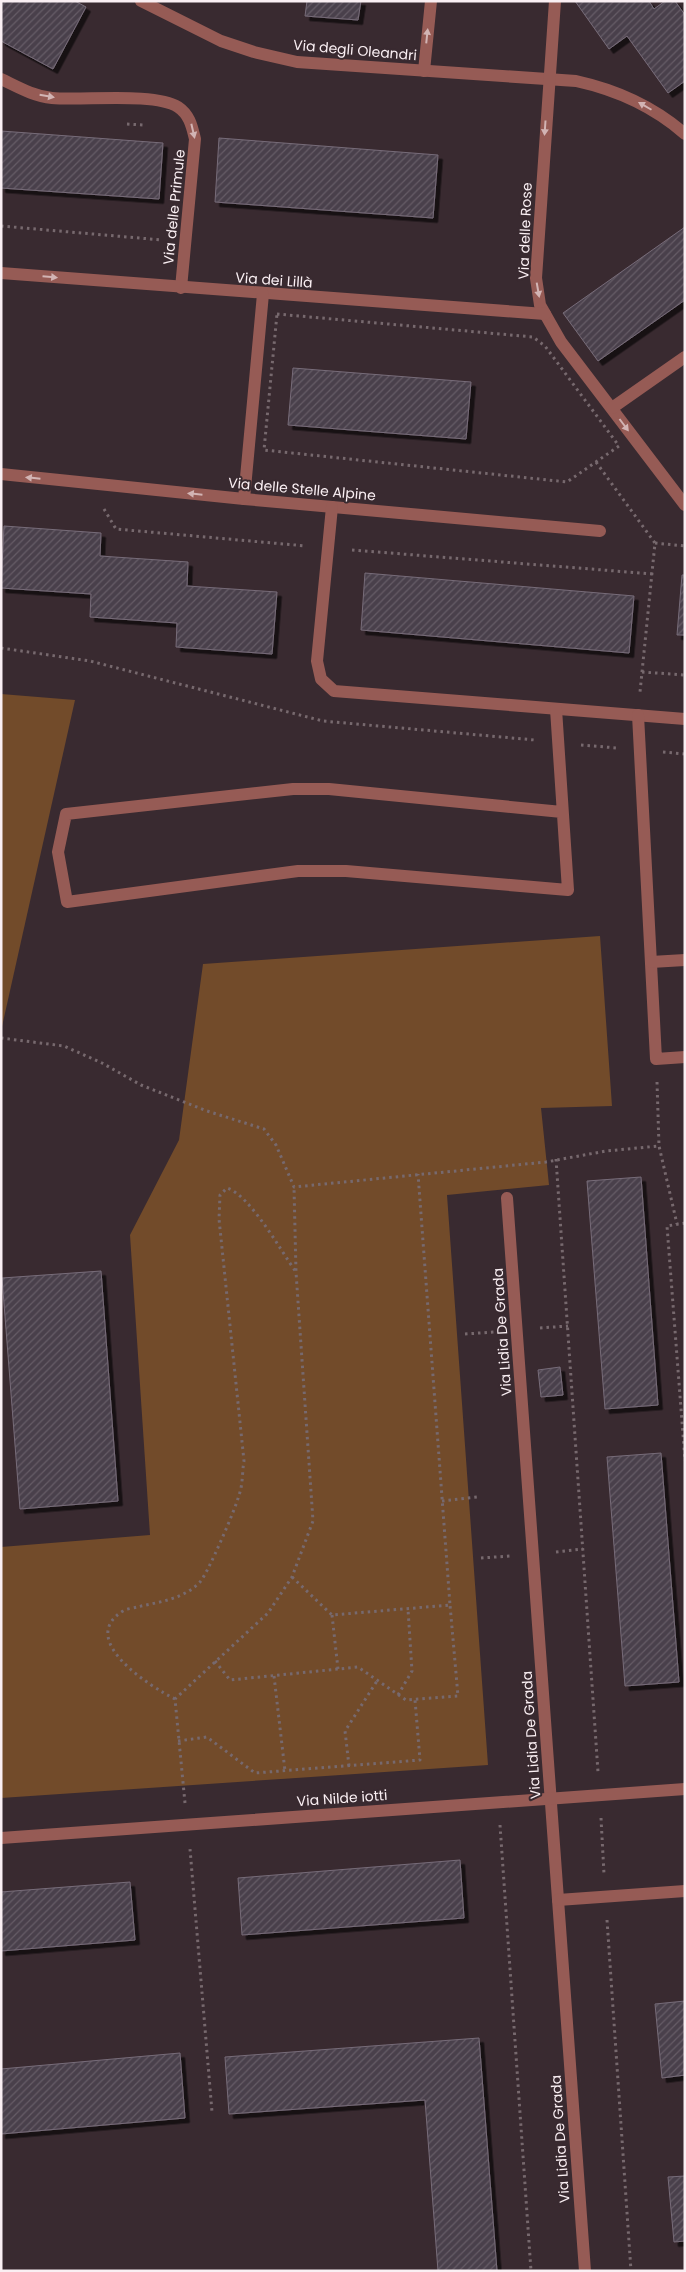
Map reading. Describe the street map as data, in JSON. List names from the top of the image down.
{
  "streets": {
    "street": [
      "Via degli Oleandri",
      "Via delle Primule",
      "Via delle Rose",
      "Via dei Lillà",
      "Via delle Stelle Alpine",
      "Via Lidia De Grada",
      "Via Nilde iotti"
    ]
  },
  "crossings": [
    ["Via degli Oleandri", "Via delle Rose"],
    ["Via delle Primule", "Via dei Lillà"],
    ["Via delle Rose", "Via dei Lillà"],
    ["Via Lidia De Grada", "Via Nilde iotti"]
  ],
  "one_way": ["Via delle Rose", "Via delle Stelle Alpine"]
}
